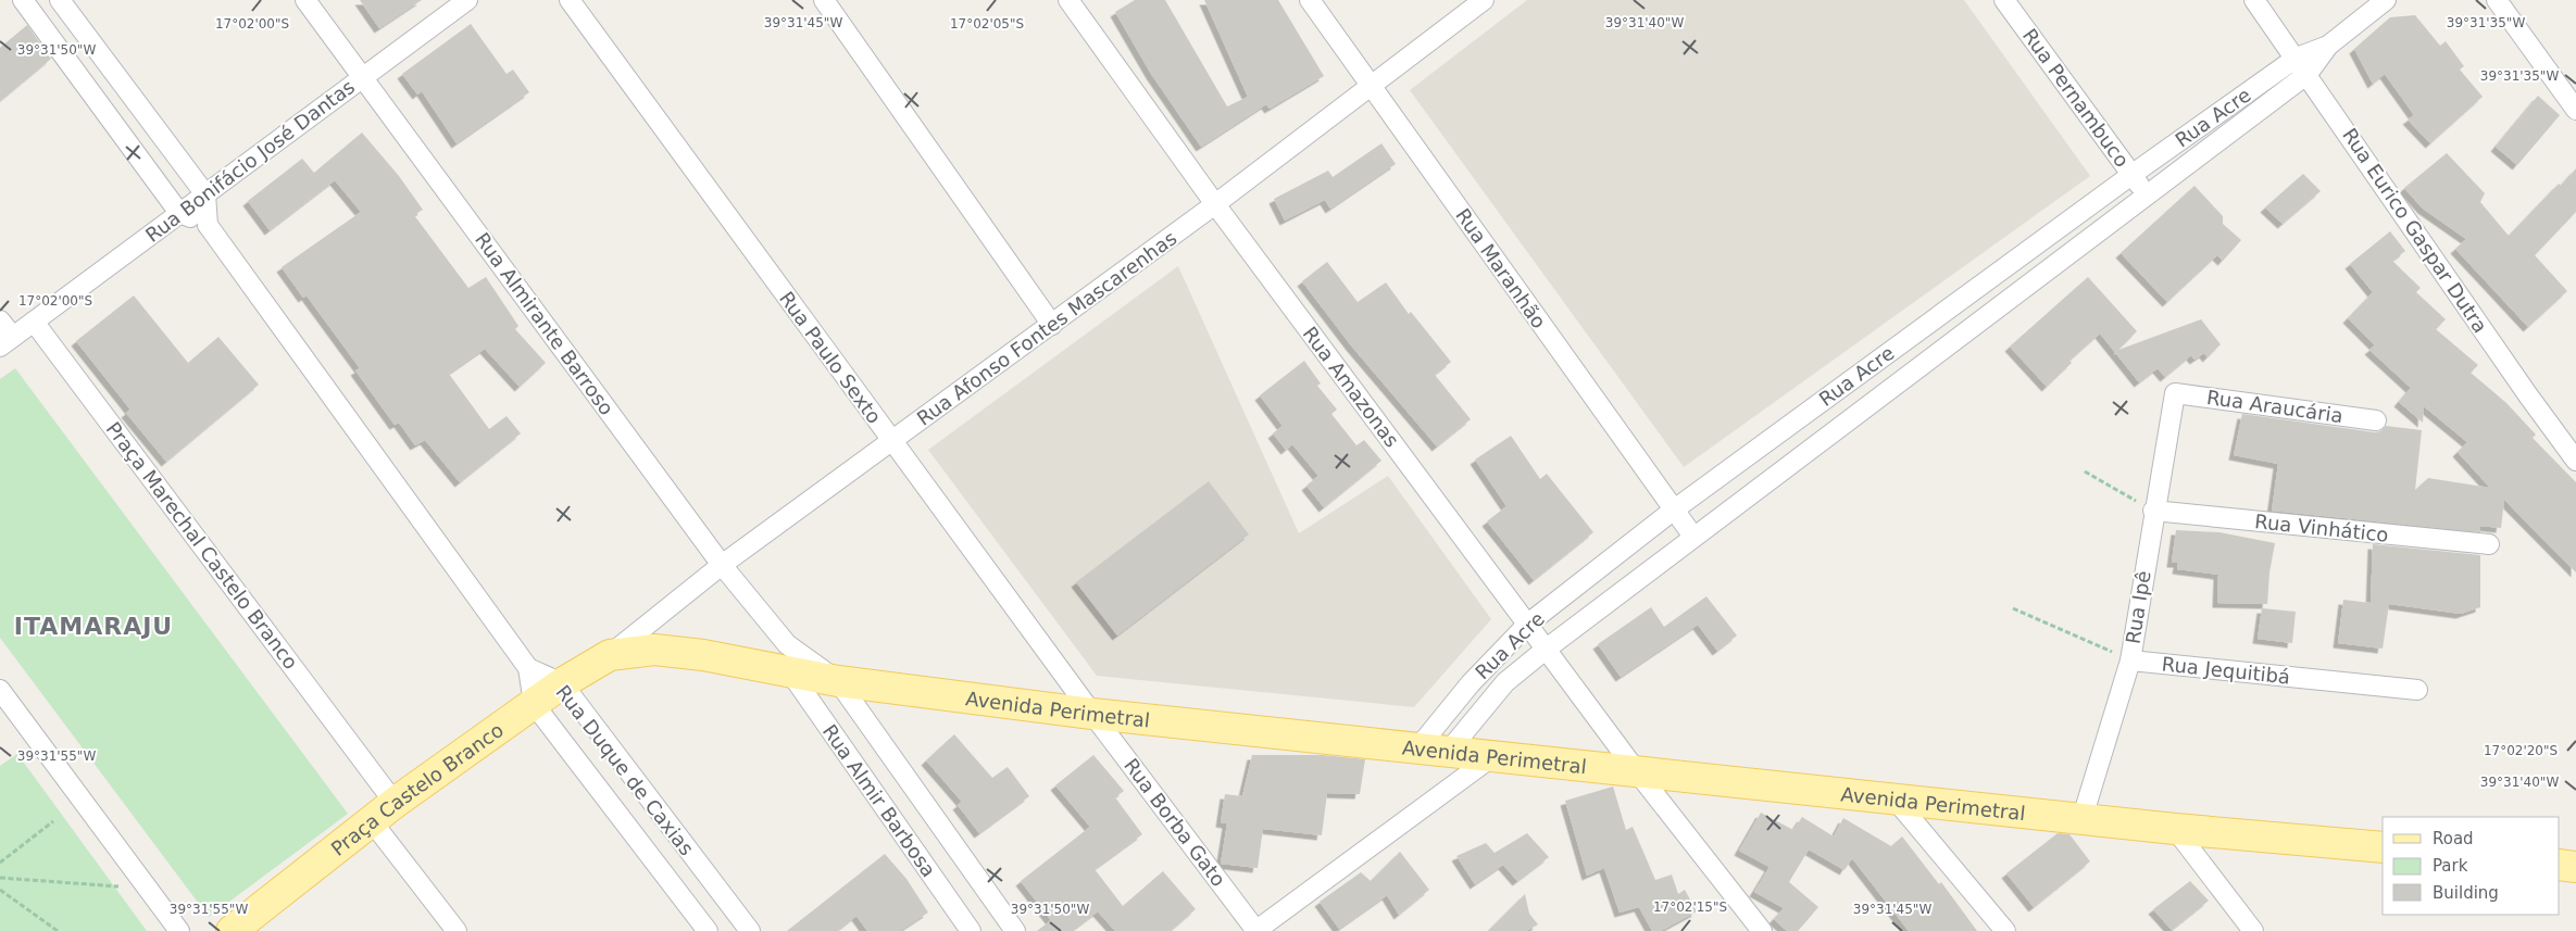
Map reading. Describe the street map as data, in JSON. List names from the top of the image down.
{
  "streets": {
    "main road": ["Avenida Perimetral", "Praça Castelo Branco"],
    "street": [
      "Rua Pernambuco",
      "Rua Acre",
      "Rua Bonifácio José Dantas",
      "Rua Eurico Gaspar Dutra",
      "Rua Maranhão",
      "Rua Almirante Barroso",
      "Rua Afonso Fontes Mascarenhas",
      "Rua Paulo Sexto",
      "Rua Amazonas",
      "Rua Araucária",
      "Rua Vinhático",
      "Praça Marechal Castelo Branco",
      "Rua Ipê",
      "Rua Jequitibá",
      "Rua Duque de Caxias",
      "Rua Almir Barbosa",
      "Rua Borba Gato"
    ]
  },
  "crossings": [
    ["Rua Pernambuco", "Rua Acre"],
    ["Rua Acre", "Rua Eurico Gaspar Dutra"],
    ["Rua Acre", "Rua Maranhão"],
    ["Rua Acre", "Rua Amazonas"],
    ["Rua Acre", "Avenida Perimetral"],
    ["Rua Bonifácio José Dantas", "Rua Almirante Barroso"],
    ["Rua Bonifácio José Dantas", "Praça Marechal Castelo Branco"],
    ["Rua Maranhão", "Rua Afonso Fontes Mascarenhas"],
    ["Rua Almirante Barroso", "Rua Afonso Fontes Mascarenhas"],
    ["Rua Almirante Barroso", "Avenida Perimetral"],
    ["Rua Almirante Barroso", "Rua Almir Barbosa"],
    ["Rua Afonso Fontes Mascarenhas", "Rua Paulo Sexto"],
    ["Rua Afonso Fontes Mascarenhas", "Rua Amazonas"],
    ["Rua Afonso Fontes Mascarenhas", "Avenida Perimetral"],
    ["Rua Afonso Fontes Mascarenhas", "Praça Castelo Branco"],
    ["Rua Paulo Sexto", "Avenida Perimetral"],
    ["Rua Paulo Sexto", "Rua Borba Gato"],
    ["Rua Amazonas", "Avenida Perimetral"],
    ["Rua Araucária", "Rua Ipê"],
    ["Rua Vinhático", "Rua Ipê"],
    ["Praça Marechal Castelo Branco", "Praça Castelo Branco"],
    ["Rua Ipê", "Rua Jequitibá"],
    ["Rua Ipê", "Avenida Perimetral"],
    ["Avenida Perimetral", "Praça Castelo Branco"],
    ["Avenida Perimetral", "Rua Almir Barbosa"],
    ["Avenida Perimetral", "Rua Borba Gato"],
    ["Rua Duque de Caxias", "Praça Castelo Branco"]
  ],
  "districts": ["ITAMARAJU"],
  "legend": ["Road", "Park", "Building"],
  "coordinates": [
    "39°31'45\"W",
    "39°31'40\"W",
    "39°31'35\"W",
    "17°02'00\"S",
    "17°02'05\"S",
    "39°31'50\"W",
    "17°02'20\"S",
    "39°31'55\"W",
    "17°02'15\"S"
  ]
}
